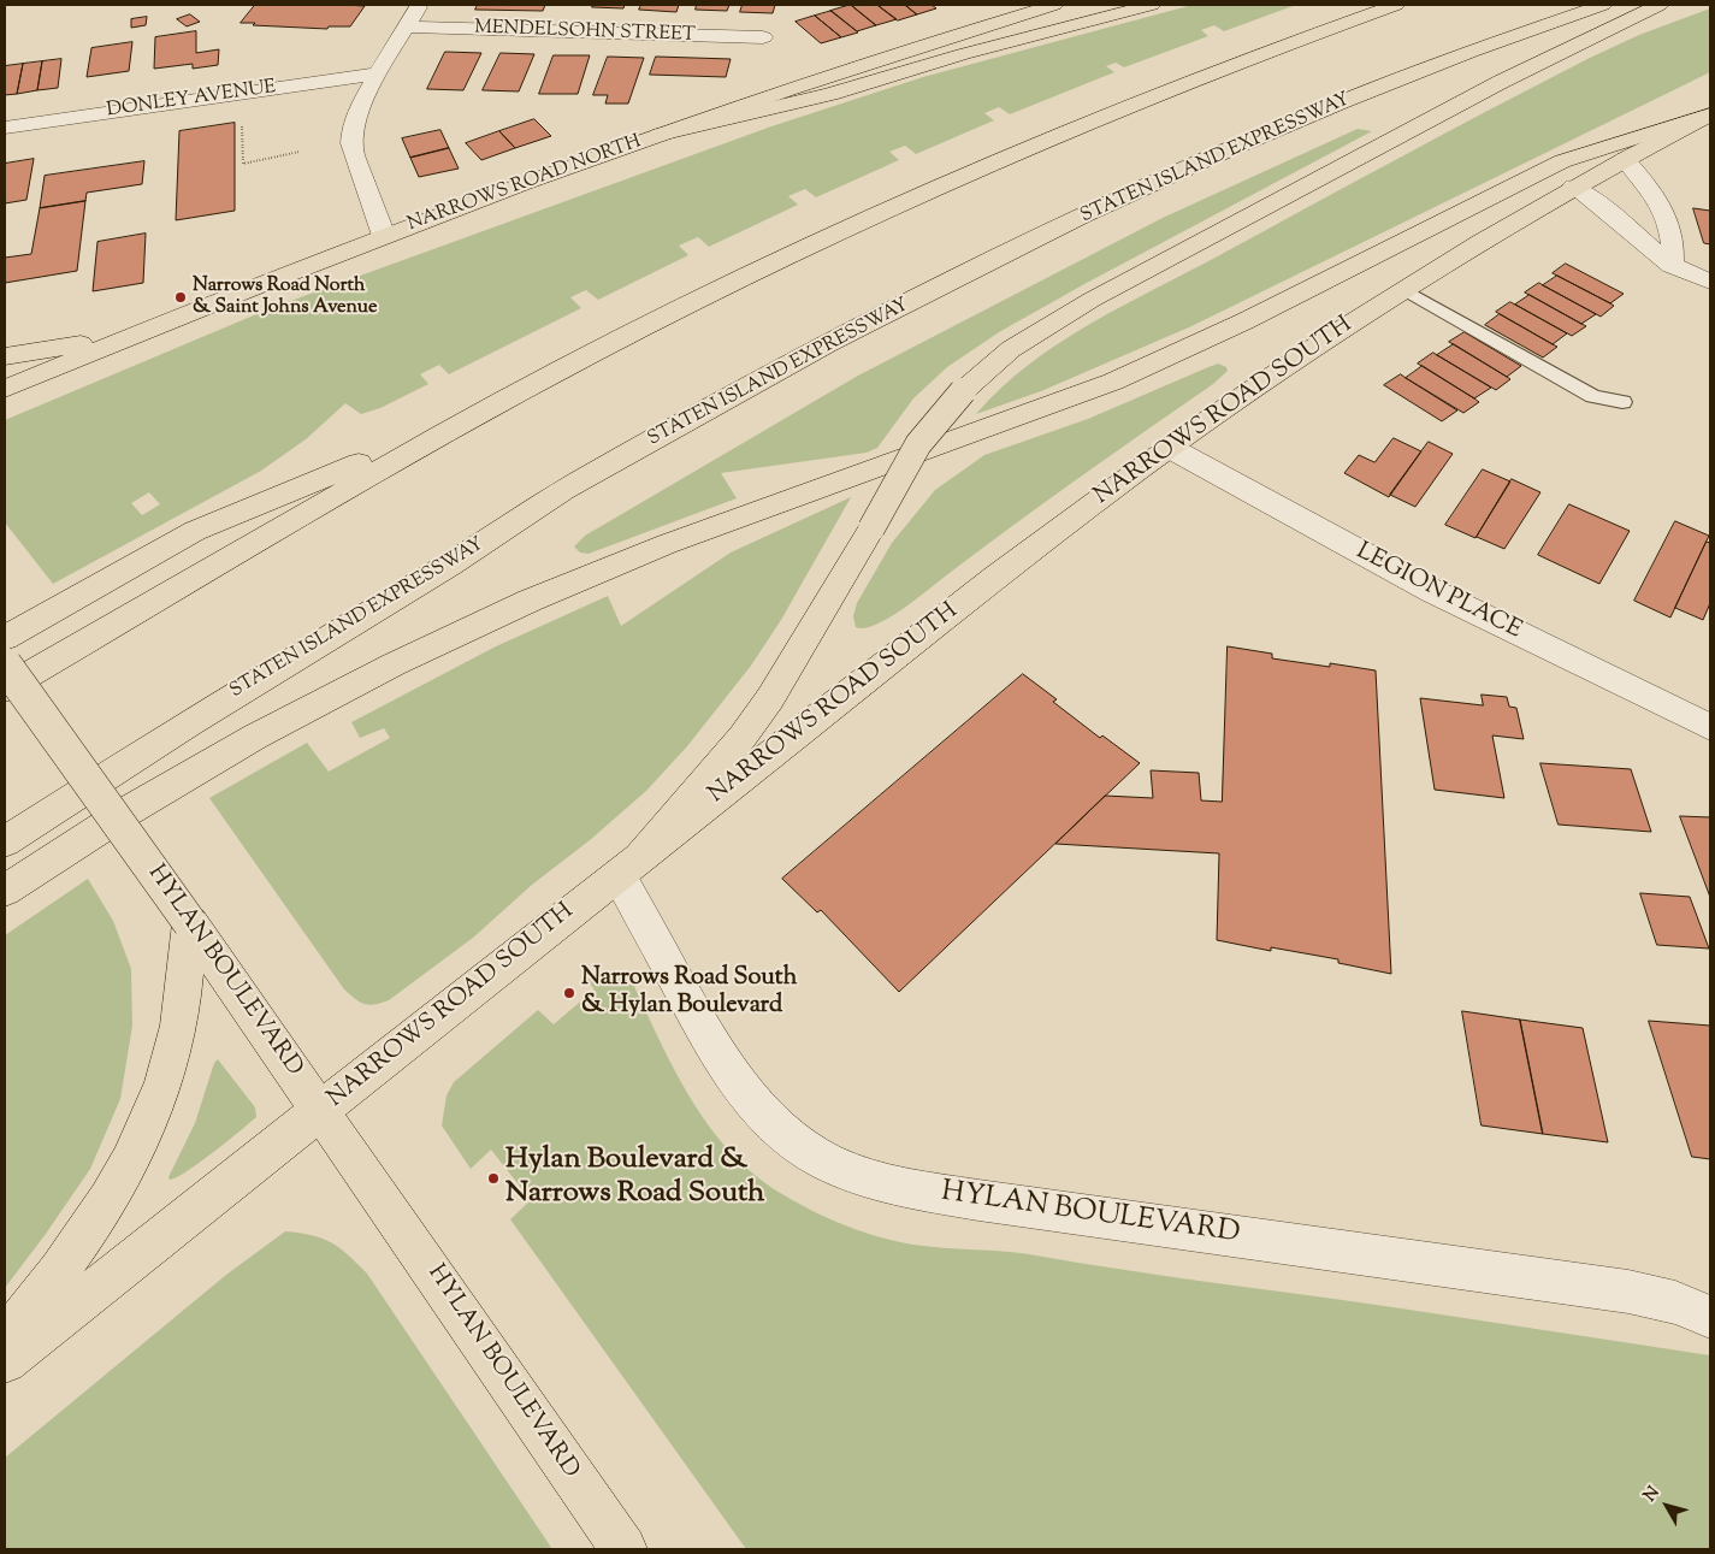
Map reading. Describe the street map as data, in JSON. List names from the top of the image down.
{
  "streets": {
    "main road": [
      "STATEN ISLAND EXPRESSWAY",
      "NARROWS ROAD NORTH",
      "NARROWS ROAD SOUTH",
      "HYLAN BOULEVARD"
    ],
    "street": ["MENDELSOHN STREET", "DONLEY AVENUE", "LEGION PLACE"]
  },
  "crossings": [
    ["NARROWS ROAD SOUTH", "LEGION PLACE"],
    ["NARROWS ROAD SOUTH", "HYLAN BOULEVARD"]
  ],
  "places": ["Narrows Road North & Saint Johns Avenue", "Narrows Road South & Hylan Boulevard", "Hylan Boulevard & Narrows Road South"],
  "north": "top left"
}
